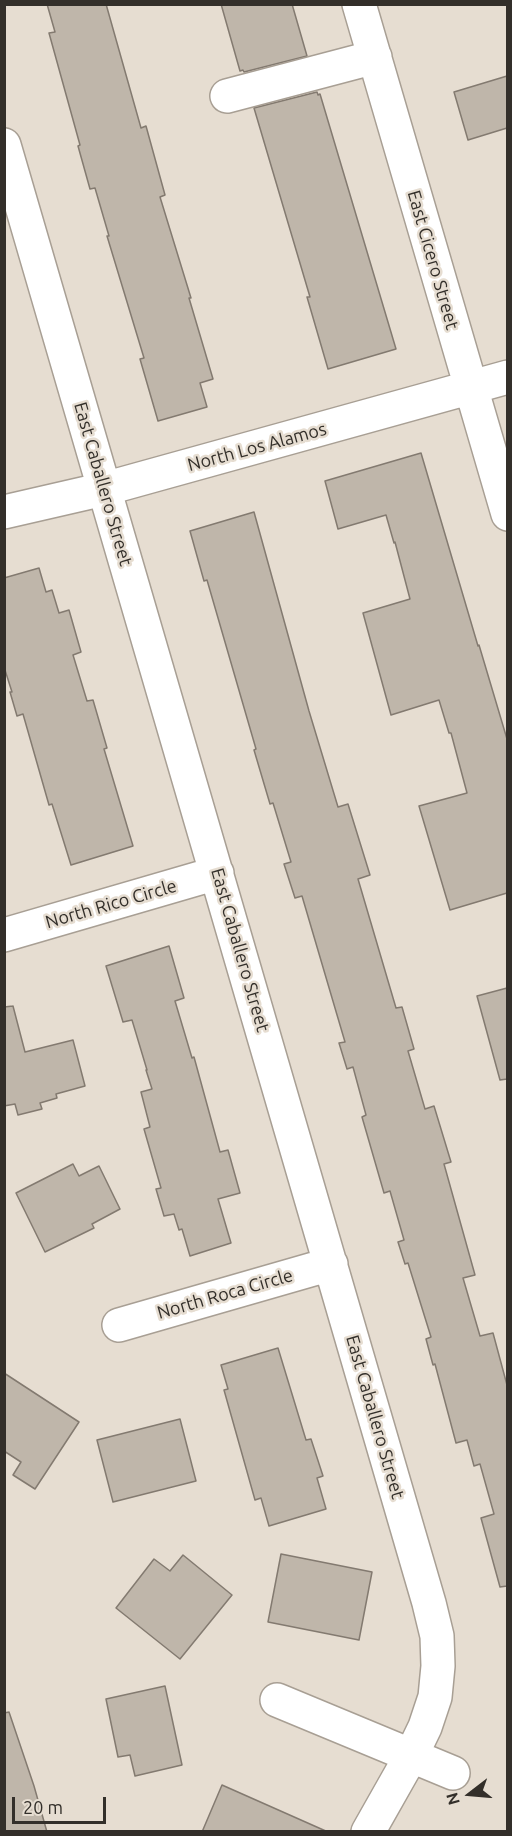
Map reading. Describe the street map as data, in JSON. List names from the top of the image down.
{
  "streets": {
    "street": [
      "East Cicero Street",
      "North Los Alamos",
      "East Caballero Street",
      "North Rico Circle",
      "North Roca Circle"
    ]
  },
  "crossings": [
    ["East Cicero Street", "North Los Alamos"],
    ["North Los Alamos", "East Caballero Street"],
    ["East Caballero Street", "North Rico Circle"],
    ["East Caballero Street", "North Roca Circle"]
  ],
  "scale_bar": "20 m",
  "north": "left"
}
